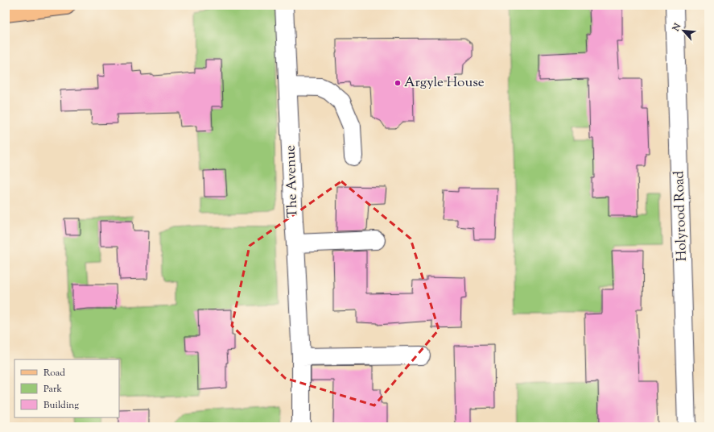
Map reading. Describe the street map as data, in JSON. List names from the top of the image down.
{
  "streets": {
    "street": ["The Avenue", "Holyrood Road"]
  },
  "places": ["Argyle House"],
  "legend": ["Road", "Park", "Building"],
  "north": "top left"
}
